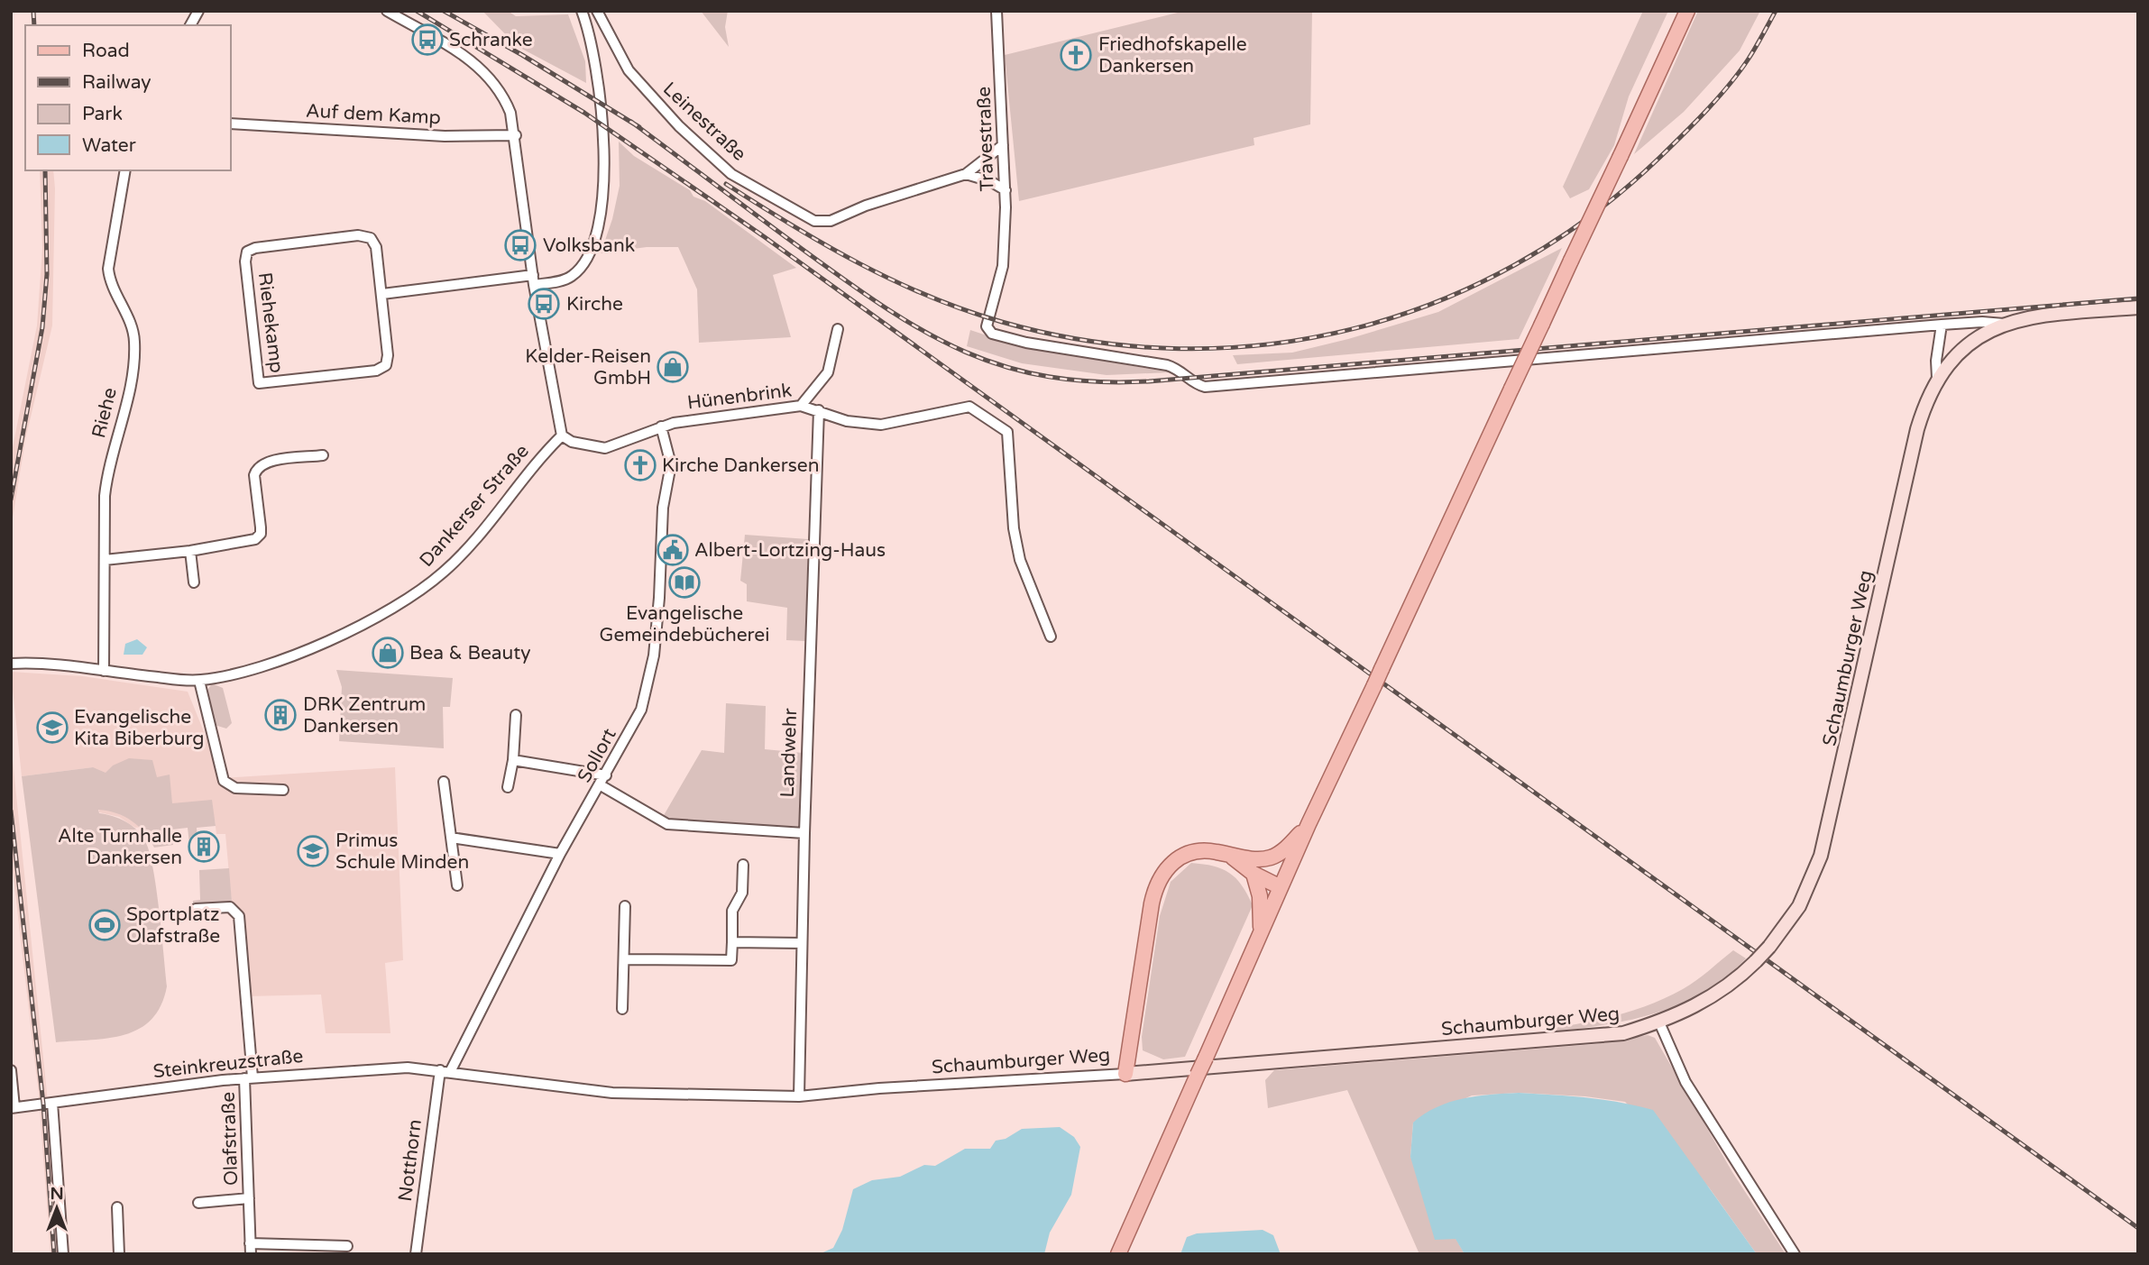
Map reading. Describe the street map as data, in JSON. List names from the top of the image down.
{
  "streets": {
    "street": [
      "Auf dem Kamp",
      "Leinestraße",
      "Travestraße",
      "Riehekamp",
      "Hünenbrink",
      "Riehe",
      "Dankerser Straße",
      "Schaumburger Weg",
      "Landwehr",
      "Sollort",
      "Steinkreuzstraße",
      "Olafstraße",
      "Notthorn"
    ]
  },
  "crossings": [
    ["Leinestraße", "Travestraße"],
    ["Hünenbrink", "Dankerser Straße"],
    ["Hünenbrink", "Landwehr"],
    ["Hünenbrink", "Sollort"],
    ["Riehe", "Dankerser Straße"],
    ["Schaumburger Weg", "Landwehr"],
    ["Schaumburger Weg", "Sollort"],
    ["Schaumburger Weg", "Steinkreuzstraße"],
    ["Schaumburger Weg", "Notthorn"],
    ["Sollort", "Steinkreuzstraße"],
    ["Sollort", "Notthorn"],
    ["Steinkreuzstraße", "Olafstraße"],
    ["Steinkreuzstraße", "Notthorn"]
  ],
  "places": {
    "bus stop": ["Schranke", "Volksbank", "Kirche"],
    "church": ["Friedhofskapelle Dankersen", "Kirche Dankersen"],
    "shop": ["Kelder-Reisen GmbH", "Bea & Beauty"],
    "public building": ["Albert-Lortzing-Haus"],
    "library": ["Evangelische Gemeindebücherei"],
    "building": ["DRK Zentrum Dankersen", "Alte Turnhalle Dankersen"],
    "school or university": ["Evangelische Kita Biberburg", "Primus Schule Minden"],
    "sports": ["Sportplatz Olafstraße"]
  },
  "legend": [
    "Road",
    "Railway",
    "Park",
    "Water"
  ],
  "north": "top"
}
